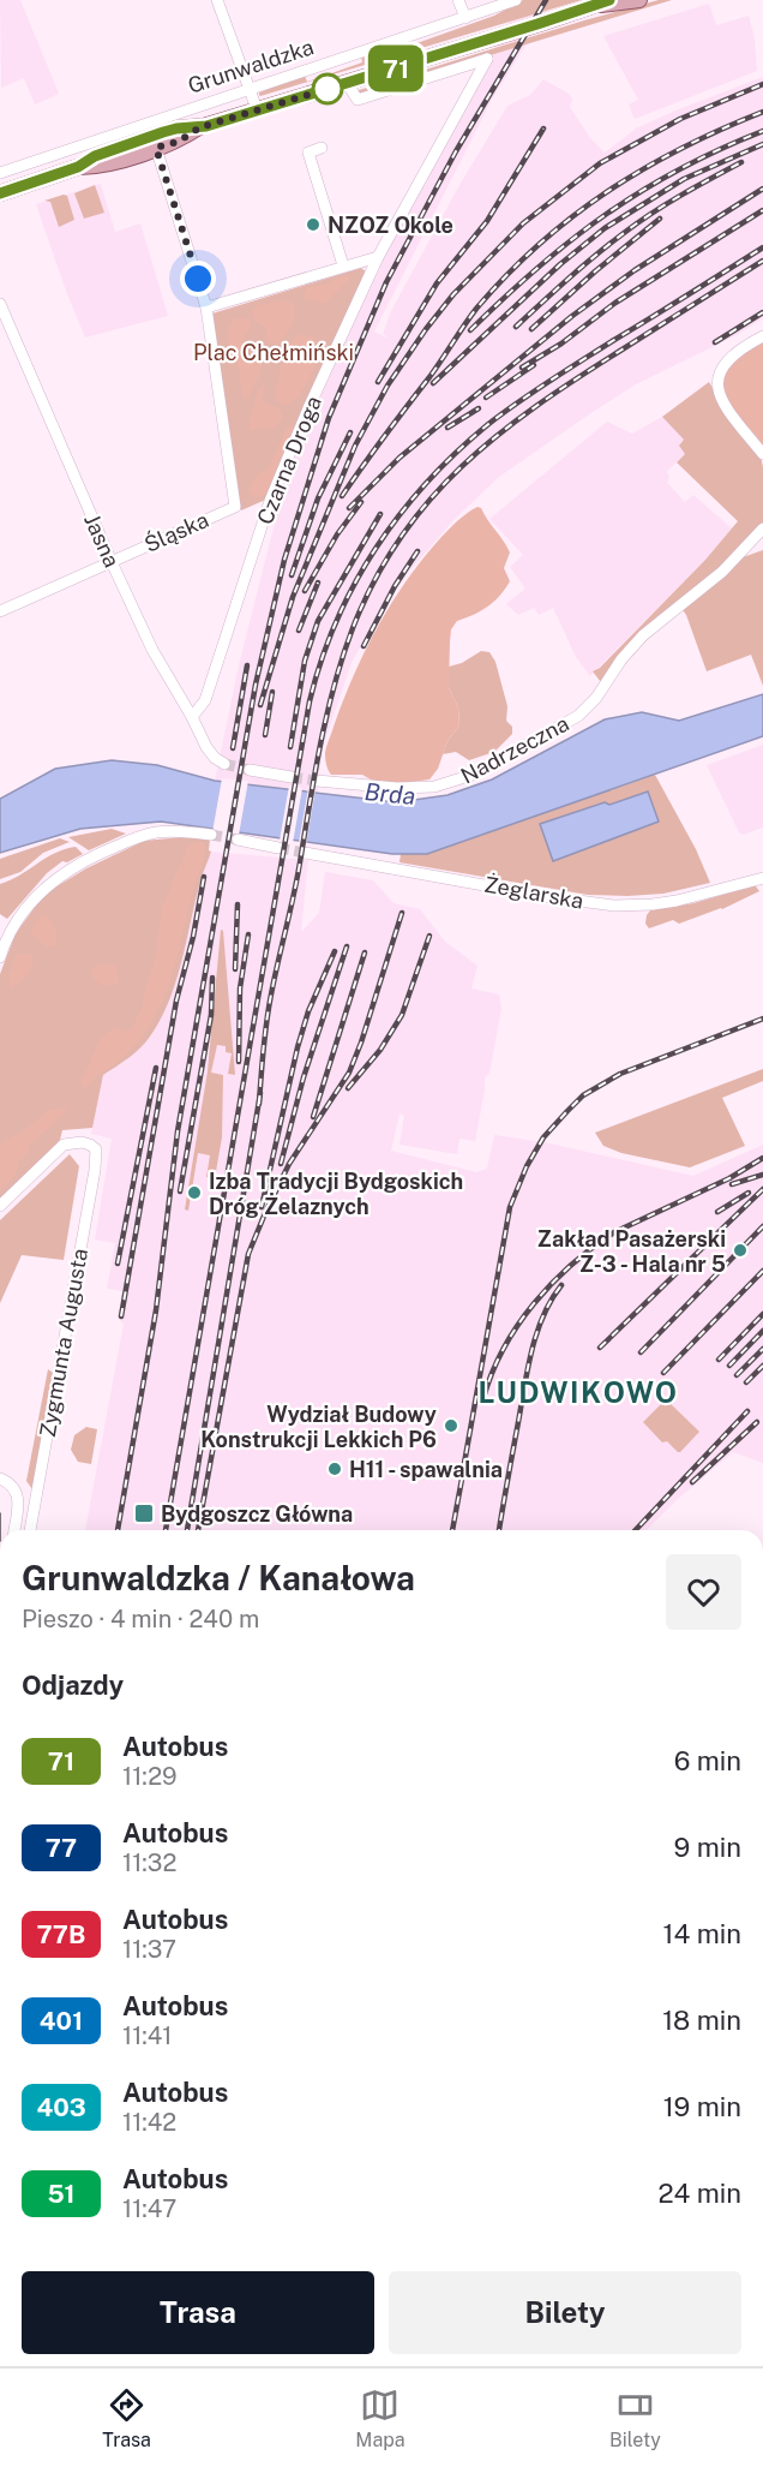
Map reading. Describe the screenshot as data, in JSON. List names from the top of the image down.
{
  "streets": {
    "main road": ["Grunwaldzka"],
    "street": [
      "Czarna Droga",
      "Śląska",
      "Jasna",
      "Nadrzeczna",
      "Żeglarska",
      "Zygmunta Augusta"
    ]
  },
  "crossings": [
    ["Grunwaldzka", "Czarna Droga"],
    ["Czarna Droga", "Jasna"],
    ["Śląska", "Jasna"]
  ],
  "districts": ["LUDWIKOWO"],
  "water": ["Brda"],
  "parks": ["Plac Chełmiński"],
  "places": {
    "other": [
      "NZOZ Okole",
      "Izba Tradycji Bydgoskich Dróg Żelaznych",
      "Zakład Pasażerski Z-3 - Hala nr 5",
      "Wydział Budowy Konstrukcji Lekkich P6",
      "H11 - spawalnia"
    ],
    "transit": ["Bydgoszcz Główna"]
  },
  "lines": ["bus line 71"],
  "page": {
    "on_map": "71",
    "heading": [
      ["Grunwaldzka / Kanałowa", "Pieszo · 4 min · 240 m"],
      "Odjazdy"
    ],
    "list": [
      {
        "mark": "71",
        "name": "Autobus",
        "note": "11:29",
        "value": "6 min"
      },
      {
        "mark": "77",
        "name": "Autobus",
        "note": "11:32",
        "value": "9 min"
      },
      {
        "mark": "77B",
        "name": "Autobus",
        "note": "11:37",
        "value": "14 min"
      },
      {
        "mark": "401",
        "name": "Autobus",
        "note": "11:41",
        "value": "18 min"
      },
      {
        "mark": "403",
        "name": "Autobus",
        "note": "11:42",
        "value": "19 min"
      },
      {
        "mark": "51",
        "name": "Autobus",
        "note": "11:47",
        "value": "24 min"
      }
    ],
    "buttons": ["Trasa", "Bilety"],
    "tabs": ["Trasa", "Mapa", "Bilety"]
  }
}
